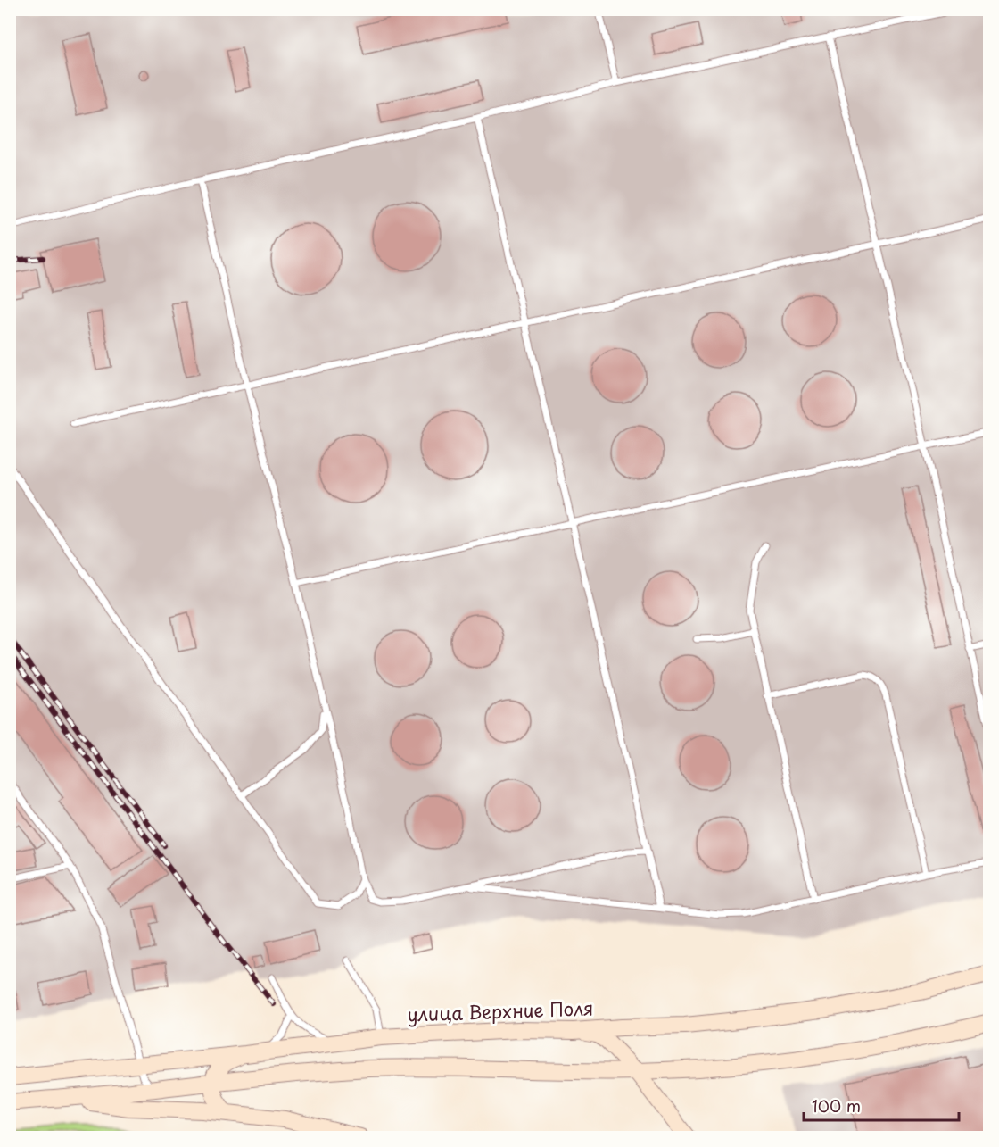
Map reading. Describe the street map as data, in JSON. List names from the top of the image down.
{
  "streets": {
    "main road": ["улица Верхние Поля"]
  },
  "scale_bar": "100 m"
}
